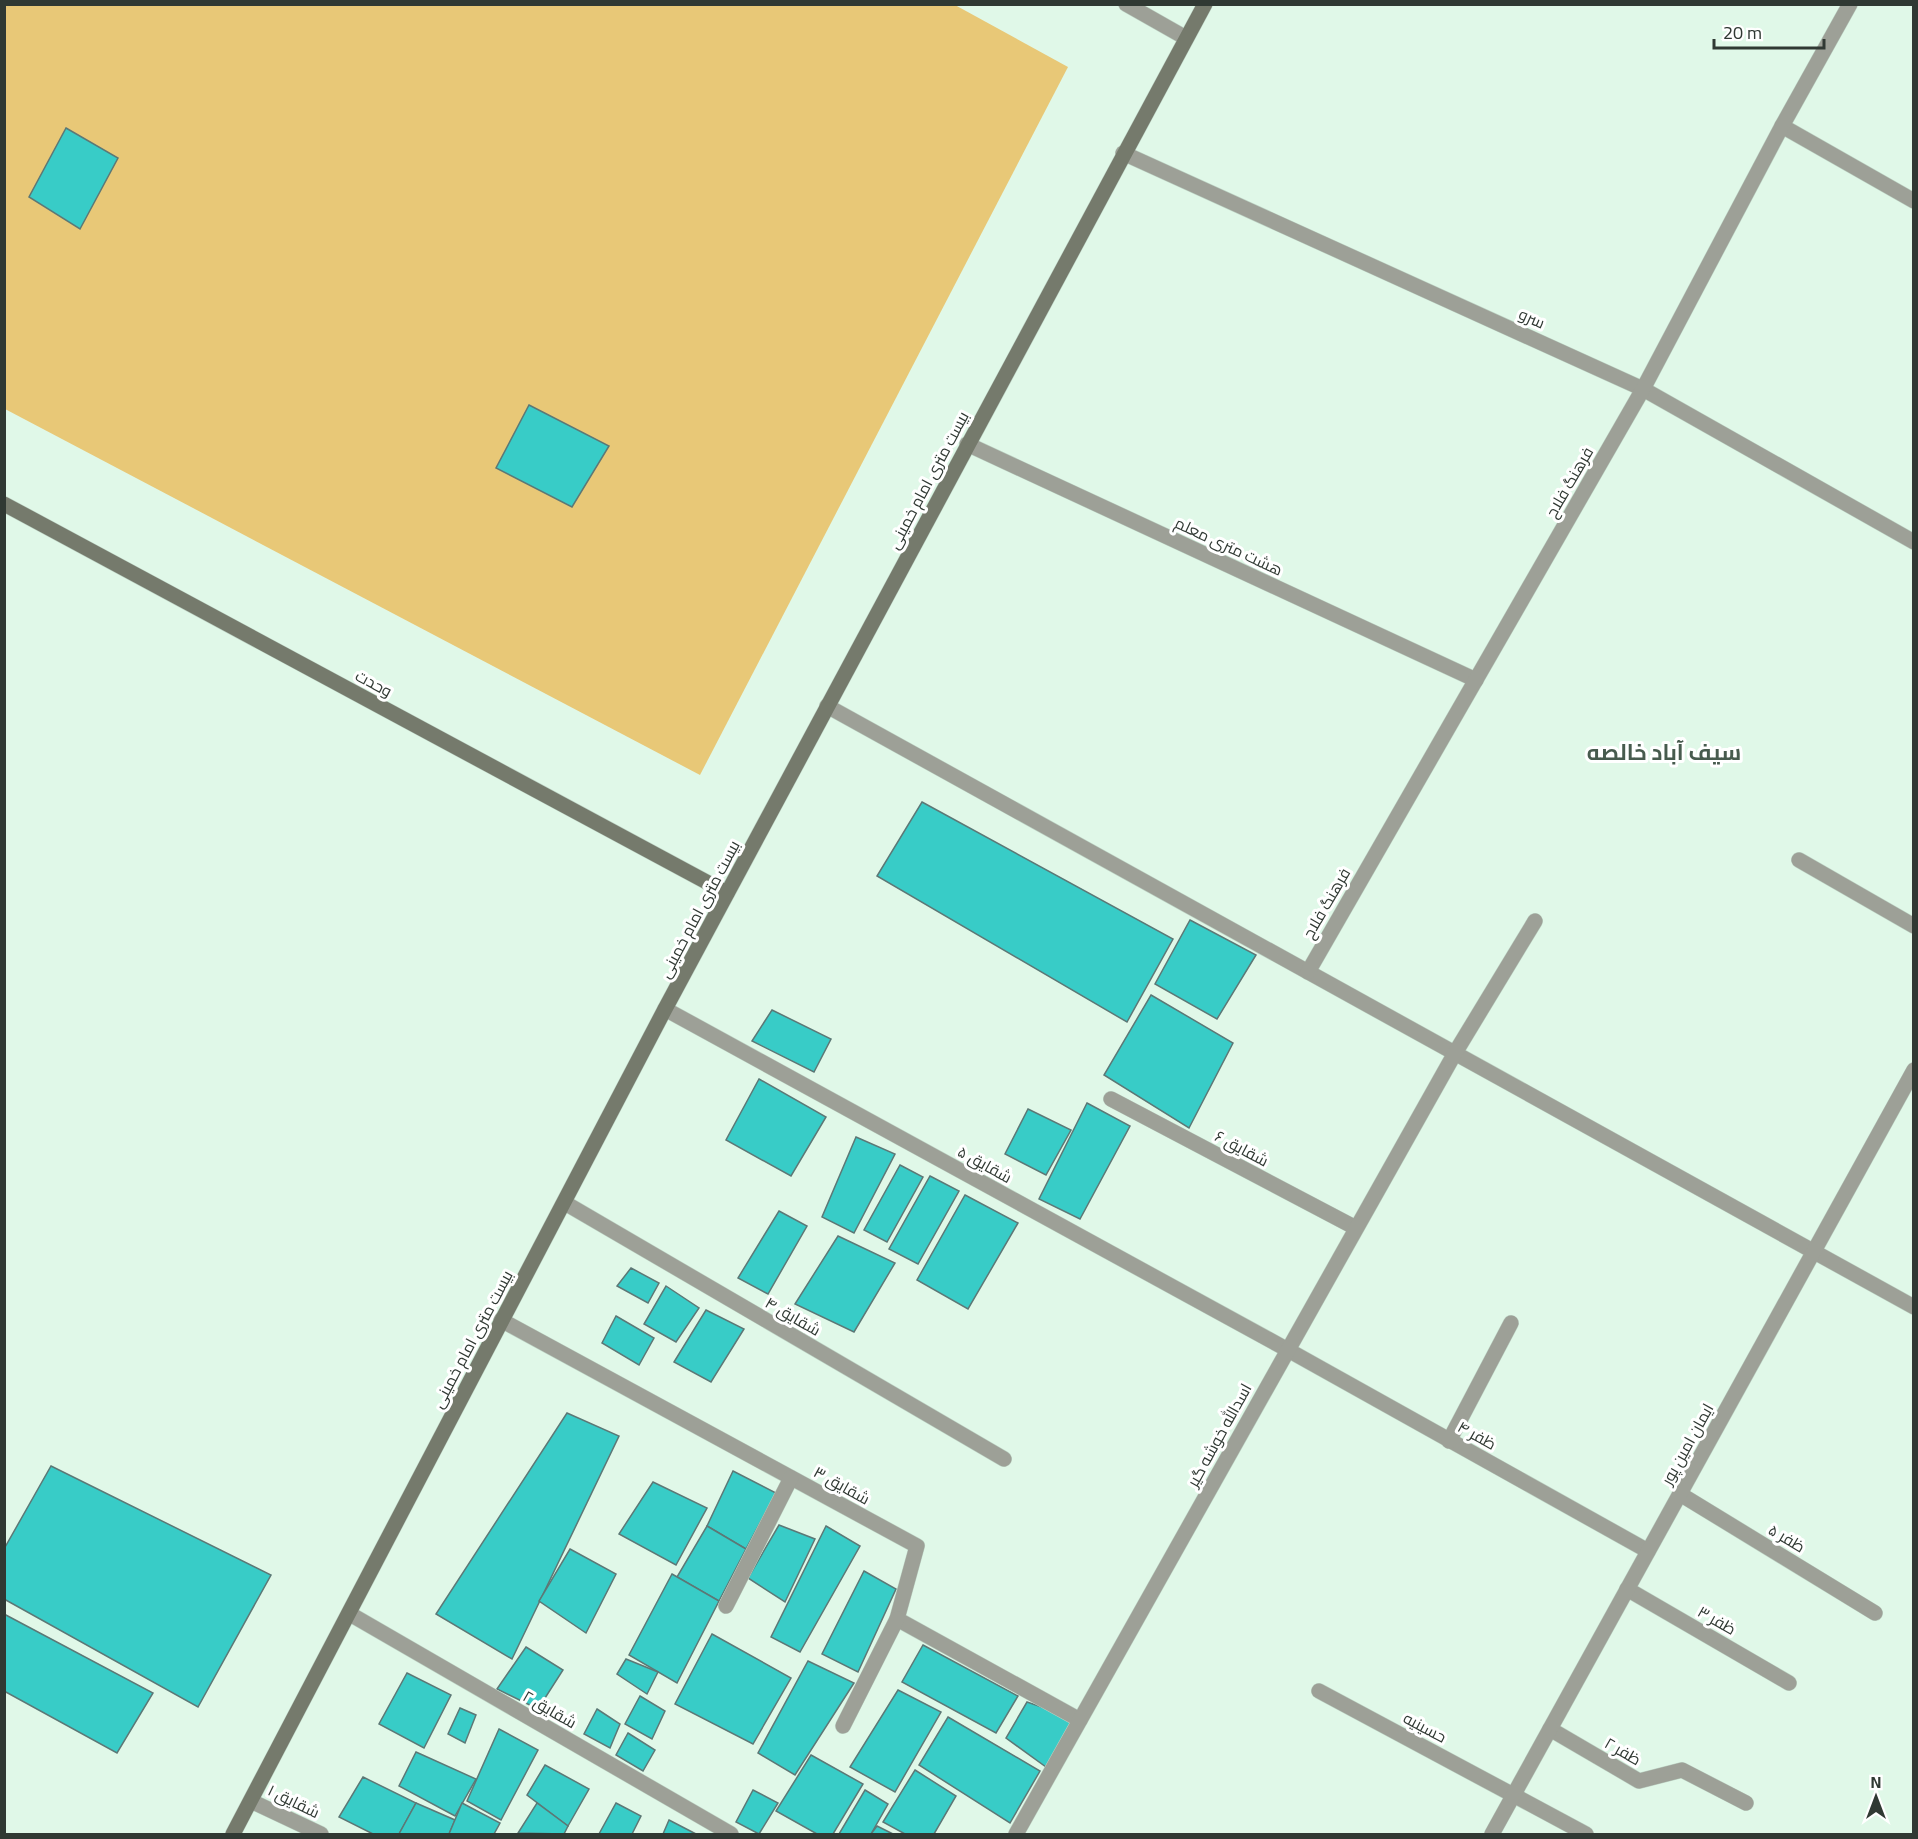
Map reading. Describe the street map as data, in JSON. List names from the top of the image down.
{
  "streets": {
    "main road": ["بیست متری امام خمینی", "وحدت"],
    "street": [
      "سرو",
      "فرهنگ فلاح",
      "هشت متری معلم",
      "شقایق ۶",
      "شقایق ۵",
      "شقایق ۴",
      "اسدالله خوشه گیر",
      "ظفر ۴",
      "ایمان امین پور",
      "شقایق ۳",
      "ظفر ۵",
      "ظفر ۳",
      "شقایق ۲",
      "حسینیه",
      "ظفر ۲",
      "شقایق ۱"
    ]
  },
  "crossings": [
    ["سرو", "بیست متری امام خمینی"],
    ["سرو", "فرهنگ فلاح"],
    ["بیست متری امام خمینی", "هشت متری معلم"],
    ["بیست متری امام خمینی", "وحدت"],
    ["بیست متری امام خمینی", "شقایق ۵"],
    ["بیست متری امام خمینی", "شقایق ۴"],
    ["بیست متری امام خمینی", "شقایق ۳"],
    ["بیست متری امام خمینی", "شقایق ۲"],
    ["بیست متری امام خمینی", "شقایق ۱"],
    ["فرهنگ فلاح", "هشت متری معلم"],
    ["شقایق ۶", "اسدالله خوشه گیر"],
    ["شقایق ۵", "اسدالله خوشه گیر"],
    ["شقایق ۵", "ظفر ۴"],
    ["اسدالله خوشه گیر", "ظفر ۴"],
    ["ظفر ۴", "ایمان امین پور"],
    ["ایمان امین پور", "ظفر ۵"],
    ["ایمان امین پور", "ظفر ۳"],
    ["ایمان امین پور", "حسینیه"],
    ["ایمان امین پور", "ظفر ۲"]
  ],
  "districts": ["سیف آباد خالصه"],
  "scale_bar": "20 m",
  "north": "top"
}
